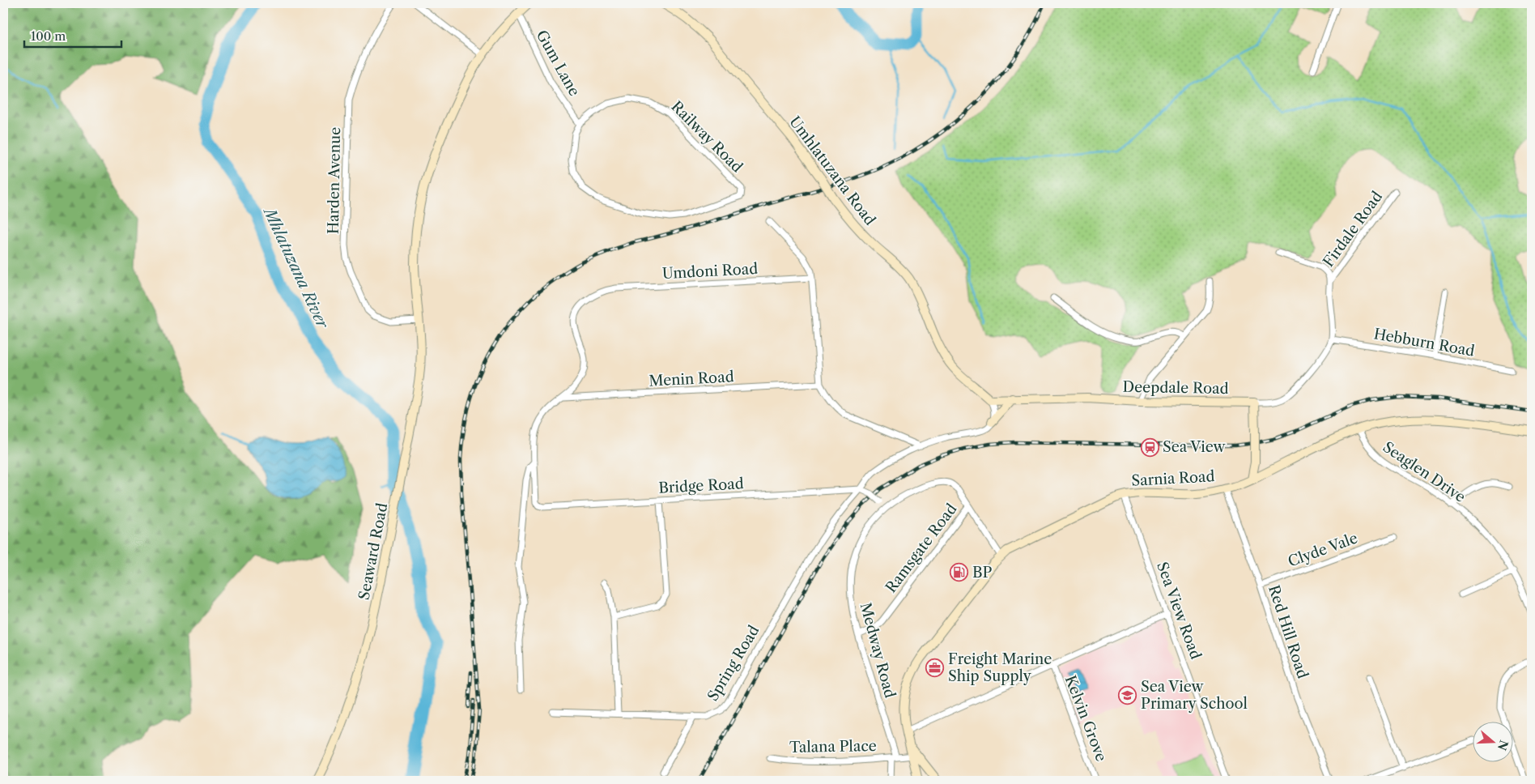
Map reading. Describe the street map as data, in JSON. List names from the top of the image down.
{
  "streets": {
    "street": [
      "Gum Lane",
      "Railway Road",
      "Umhlatuzana Road",
      "Harden Avenue",
      "Firdale Road",
      "Umdoni Road",
      "Hebburn Road",
      "Menin Road",
      "Deepdale Road",
      "Seaglen Drive",
      "Sarnia Road",
      "Bridge Road",
      "Ramsgate Road",
      "Clyde Vale",
      "Seaward Road",
      "Sea View Road",
      "Red Hill Road",
      "Medway Road",
      "Spring Road",
      "Kelvin Grove",
      "Talana Place"
    ]
  },
  "crossings": [
    ["Gum Lane", "Railway Road"],
    ["Umhlatuzana Road", "Deepdale Road"],
    ["Harden Avenue", "Seaward Road"],
    ["Firdale Road", "Hebburn Road"],
    ["Firdale Road", "Deepdale Road"],
    ["Umdoni Road", "Menin Road"],
    ["Hebburn Road", "Deepdale Road"],
    ["Seaglen Drive", "Sarnia Road"],
    ["Sarnia Road", "Sea View Road"],
    ["Sarnia Road", "Red Hill Road"],
    ["Sarnia Road", "Medway Road"],
    ["Bridge Road", "Spring Road"],
    ["Ramsgate Road", "Medway Road"],
    ["Clyde Vale", "Red Hill Road"],
    ["Medway Road", "Talana Place"]
  ],
  "water": ["Mhlatuzana River"],
  "places": {
    "station": ["Sea View"],
    "fuel station": ["BP"],
    "office": ["Freight Marine Ship Supply"],
    "school or university": ["Sea View Primary School"]
  },
  "scale_bar": "100 m",
  "north": "right"
}
